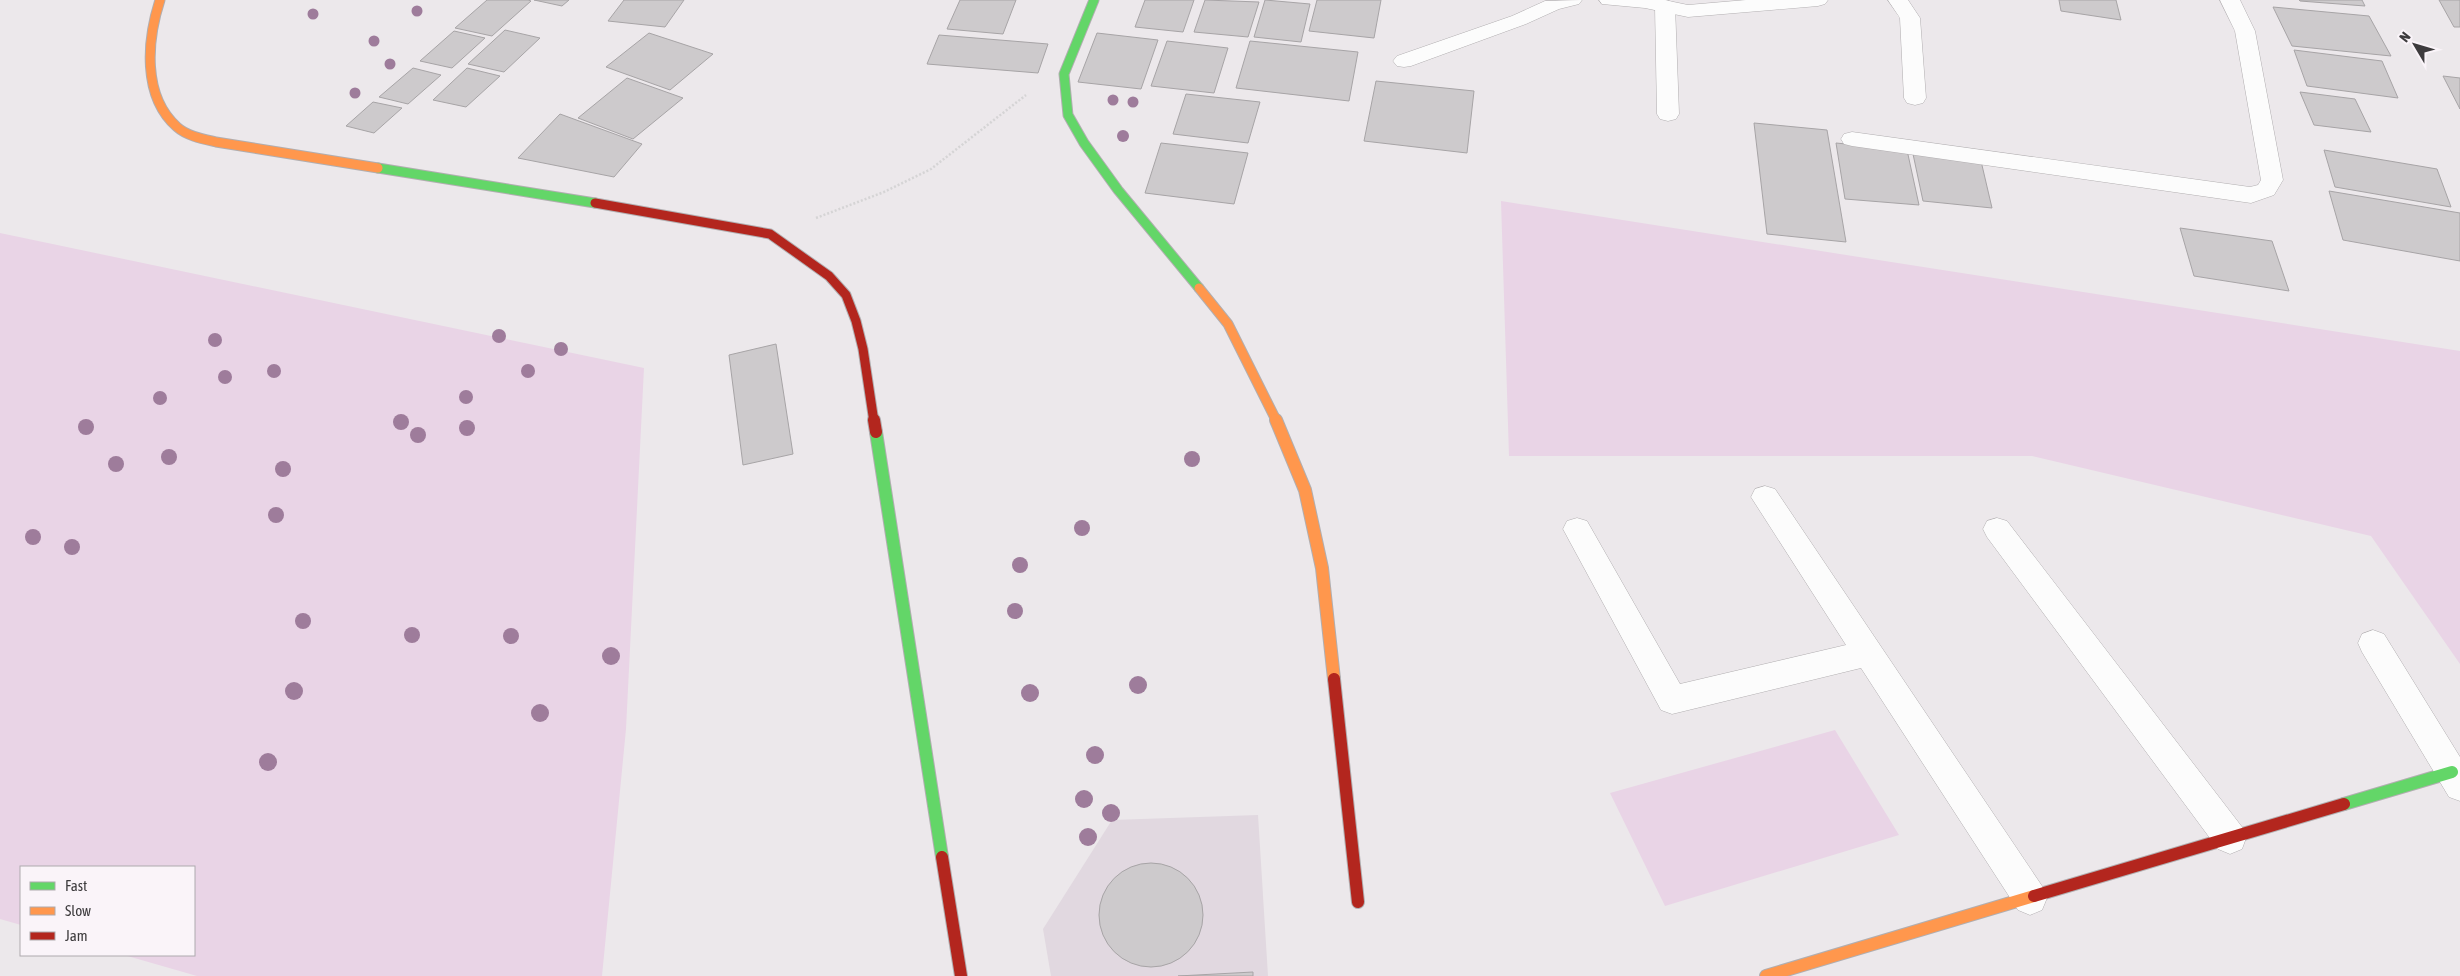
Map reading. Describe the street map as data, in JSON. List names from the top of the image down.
{
  "legend": ["Fast", "Slow", "Jam"],
  "north": "top left"
}
